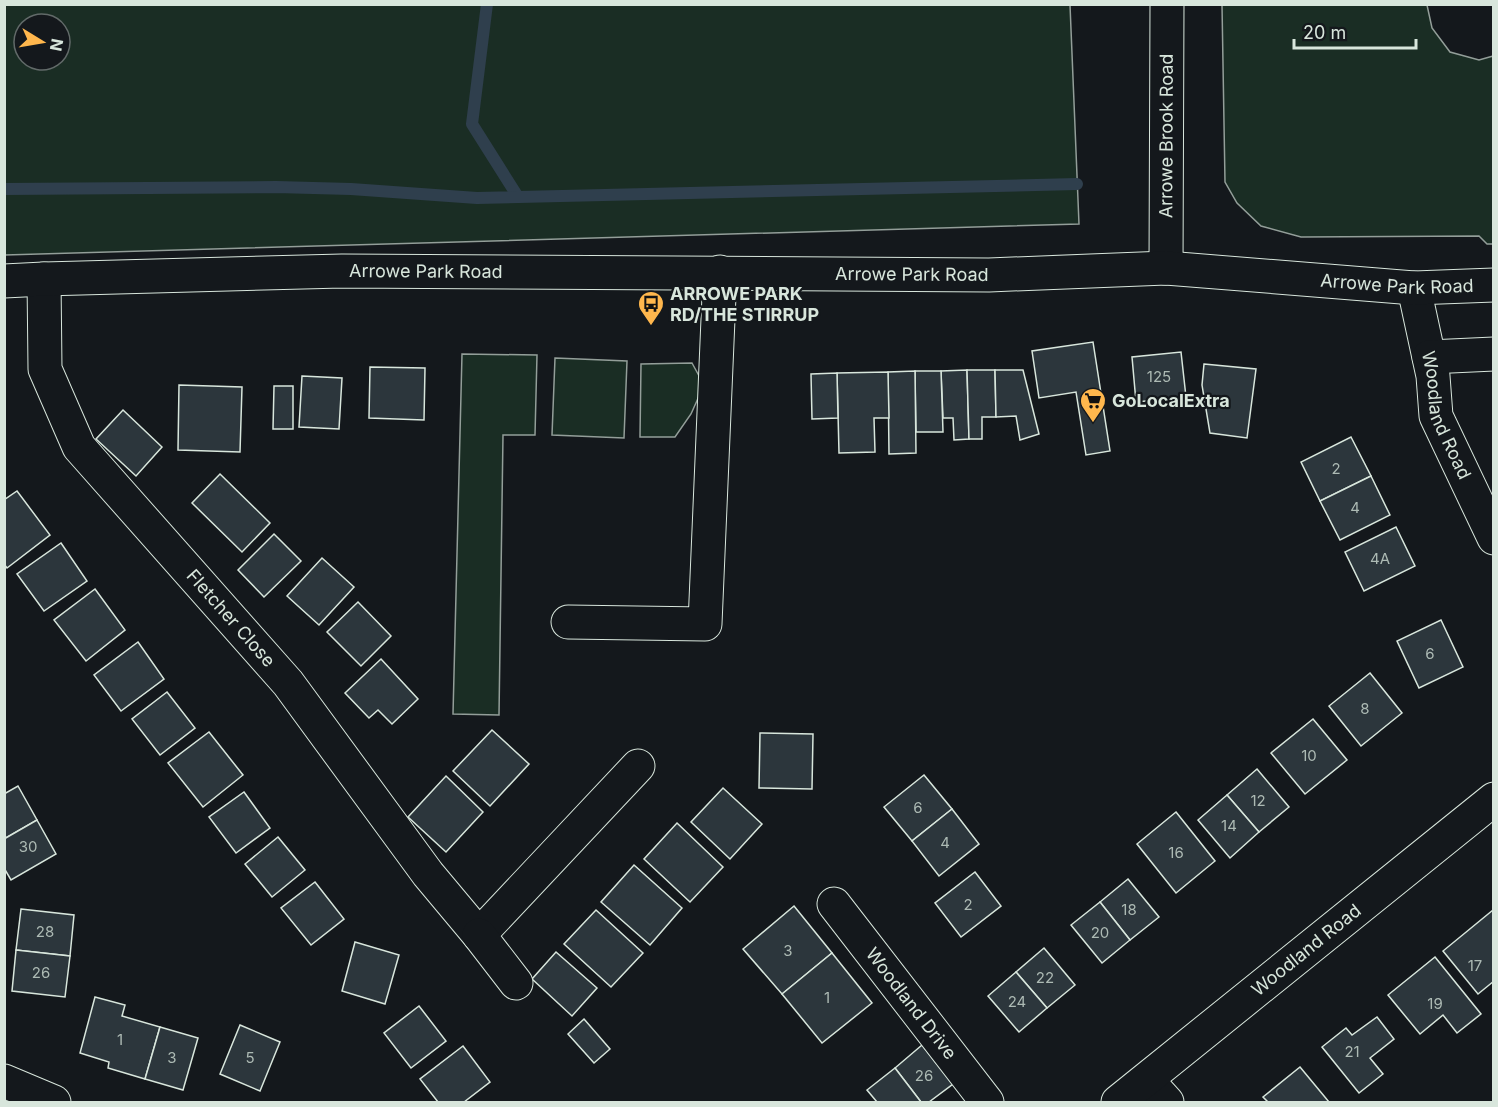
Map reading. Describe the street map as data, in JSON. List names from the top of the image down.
{
  "streets": {
    "street": [
      "Arrowe Brook Road",
      "Arrowe Park Road",
      "Woodland Road",
      "Fletcher Close",
      "Woodland Drive"
    ]
  },
  "crossings": [
    ["Arrowe Brook Road", "Arrowe Park Road"],
    ["Arrowe Park Road", "Woodland Road"],
    ["Arrowe Park Road", "Fletcher Close"]
  ],
  "places": {
    "bus stop": ["ARROWE PARK RD/THE STIRRUP"],
    "supermarket": ["GoLocalExtra"]
  },
  "house_numbers": [
    "125",
    "2",
    "4",
    "4A",
    "6",
    "8",
    "10",
    "12",
    "6",
    "14",
    "4",
    "30",
    "16",
    "2",
    "18",
    "28",
    "20",
    "3",
    "17",
    "26",
    "22",
    "1",
    "24",
    "19",
    "1",
    "21",
    "3",
    "5",
    "26"
  ],
  "scale_bar": "20 m",
  "north": "right"
}
